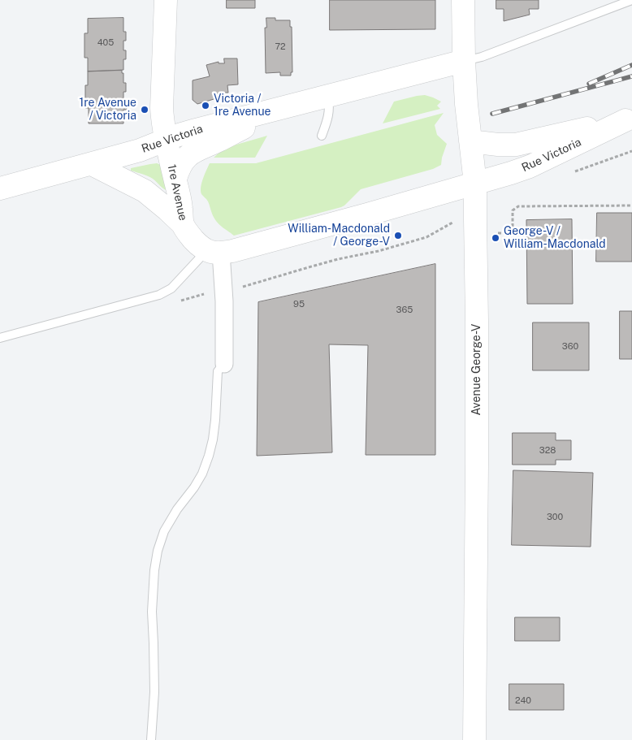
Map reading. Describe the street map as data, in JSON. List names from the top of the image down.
{
  "streets": {
    "main road": ["Rue Victoria", "1re Avenue", "Avenue George-V"]
  },
  "crossings": [
    ["Rue Victoria", "1re Avenue"],
    ["Rue Victoria", "Avenue George-V"]
  ],
  "places": [
    "Victoria / 1re Avenue",
    "1re Avenue / Victoria",
    "William-Macdonald / George-V",
    "George-V / William-Macdonald"
  ],
  "house_numbers": [
    "405",
    "72",
    "95",
    "365",
    "360",
    "328",
    "300",
    "240"
  ]
}
